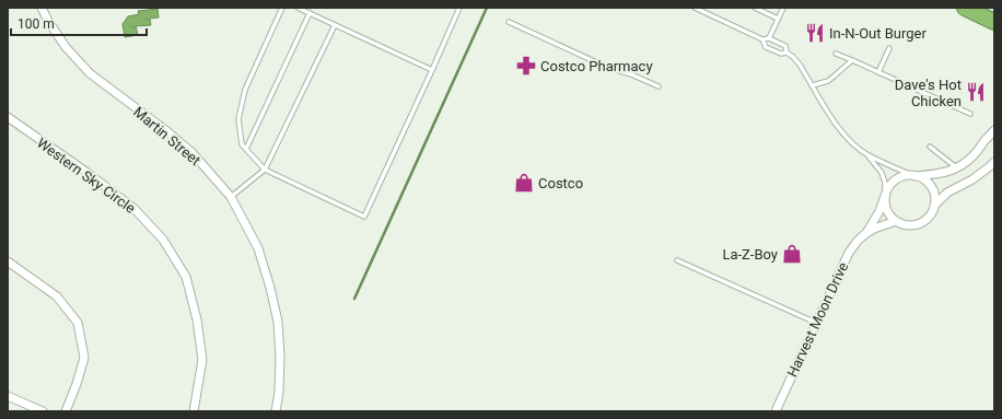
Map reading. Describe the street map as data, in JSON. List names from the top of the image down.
{
  "streets": {
    "street": ["Martin Street", "Western Sky Circle", "Harvest Moon Drive"]
  },
  "places": {
    "restaurant": ["In-N-Out Burger", "Dave's Hot Chicken"],
    "pharmacy": ["Costco Pharmacy"],
    "shop": ["Costco", "La-Z-Boy"]
  },
  "scale_bar": "100 m"
}
